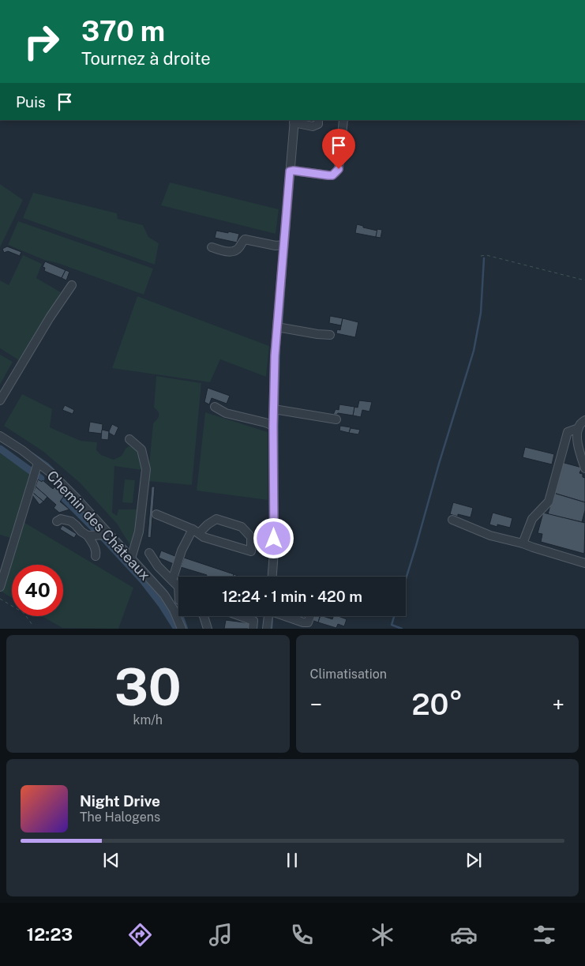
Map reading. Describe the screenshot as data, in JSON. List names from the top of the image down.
{
  "streets": {
    "street": ["Chemin des Châteaux"]
  },
  "page": {
    "turn": ["370 m", "Tournez à droite"],
    "then": "Puis",
    "limit": "40",
    "trip": "12:24 · 1 min · 420 m",
    "tile": [
      ["30", "km/h"],
      "Climatisation"
    ],
    "heat": ["−", "20°", "+"],
    "song": ["Night Drive", "The Halogens"],
    "tabs": "12:23"
  }
}
